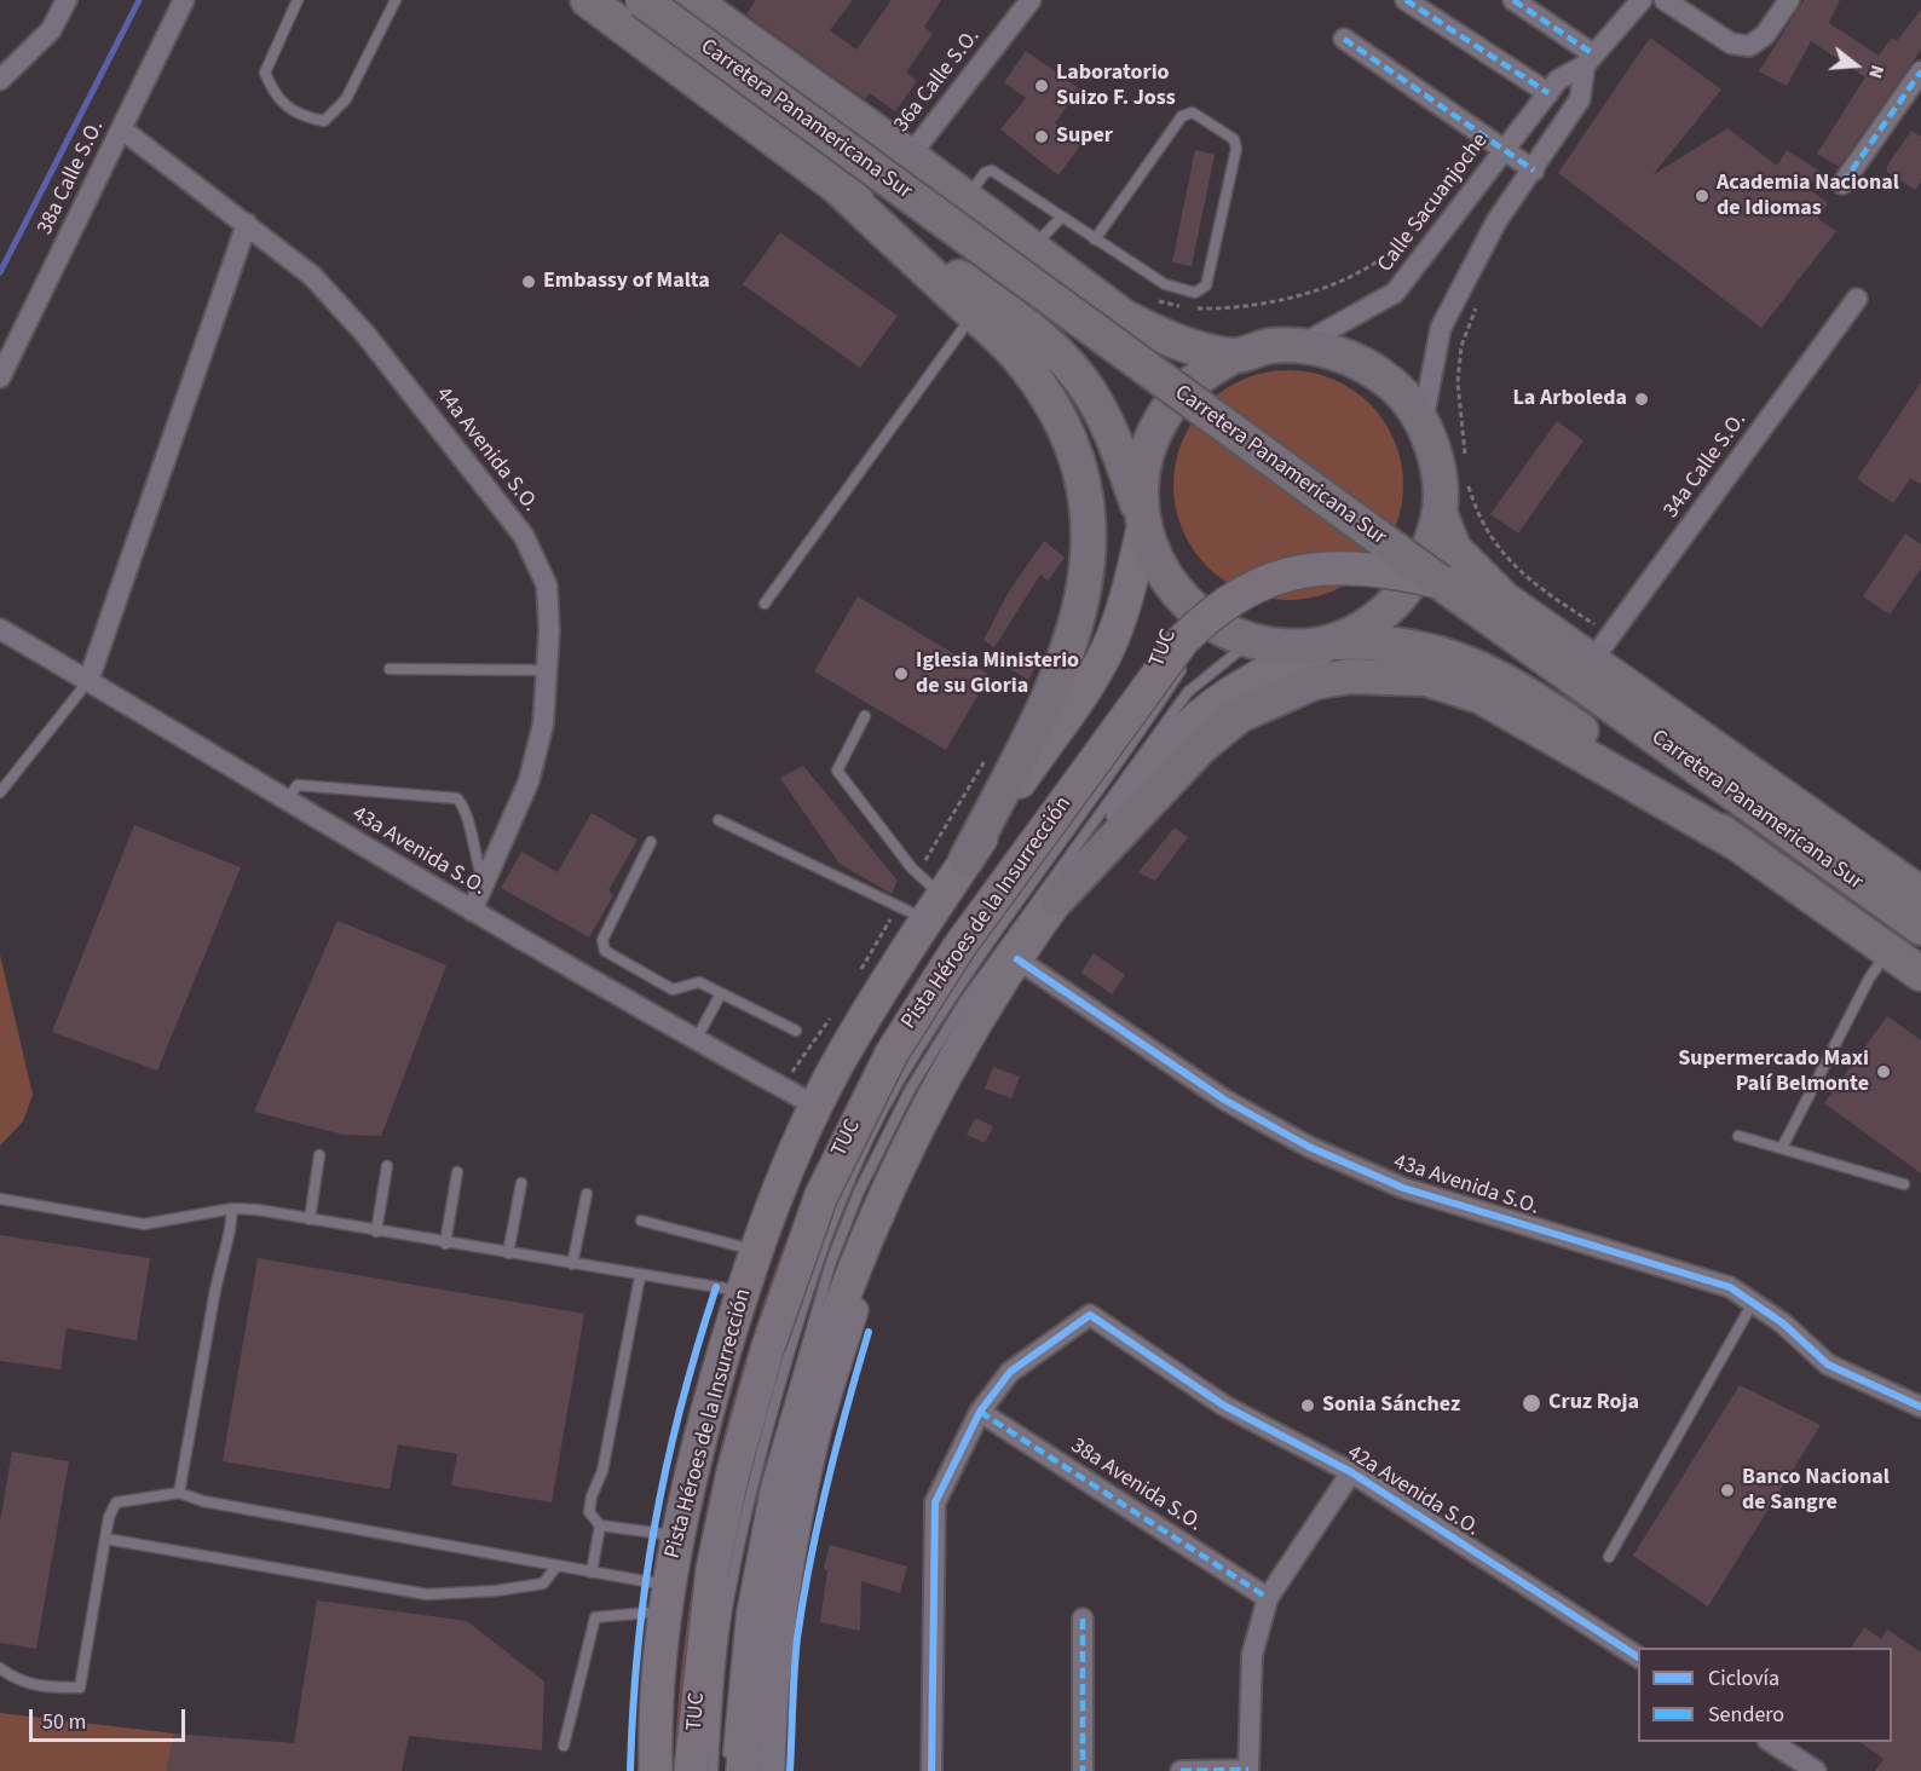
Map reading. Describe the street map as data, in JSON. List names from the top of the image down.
{
  "streets": {
    "highway": ["Carretera Panamericana Sur"],
    "main road": ["Pista Héroes de la Insurrección"],
    "street": [
      "36a Calle S.O.",
      "38a Calle S.O.",
      "Calle Sacuanjoche",
      "44a Avenida S.O.",
      "34a Calle S.O.",
      "43a Avenida S.O.",
      "38a Avenida S.O.",
      "42a Avenida S.O."
    ],
    "lane": ["TUC"]
  },
  "crossings": [
    ["36a Calle S.O.", "Carretera Panamericana Sur"],
    ["Carretera Panamericana Sur", "34a Calle S.O."],
    ["Carretera Panamericana Sur", "TUC"],
    ["Carretera Panamericana Sur", "Pista Héroes de la Insurrección"],
    ["38a Calle S.O.", "44a Avenida S.O."],
    ["44a Avenida S.O.", "43a Avenida S.O."],
    ["43a Avenida S.O.", "Pista Héroes de la Insurrección"],
    ["38a Avenida S.O.", "42a Avenida S.O."]
  ],
  "places": [
    "Laboratorio Suizo F. Joss",
    "Super",
    "Academia Nacional de Idiomas",
    "Embassy of Malta",
    "La Arboleda",
    "Iglesia Ministerio de su Gloria",
    "Supermercado Maxi Palí Belmonte",
    "Cruz Roja",
    "Sonia Sánchez",
    "Banco Nacional de Sangre"
  ],
  "legend": ["Ciclovía", "Sendero"],
  "scale_bar": "50 m",
  "north": "right"
}
